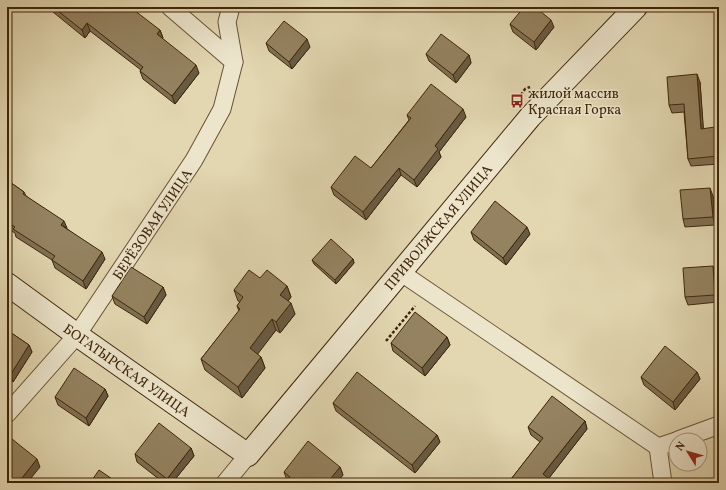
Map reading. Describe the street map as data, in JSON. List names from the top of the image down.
{
  "streets": {
    "main road": ["ПРИВОЛЖСКАЯ УЛИЦА", "БОГАТЫРСКАЯ УЛИЦА"],
    "street": ["БЕРЁЗОВАЯ УЛИЦА"]
  },
  "crossings": [
    ["БЕРЁЗОВАЯ УЛИЦА", "БОГАТЫРСКАЯ УЛИЦА"],
    ["ПРИВОЛЖСКАЯ УЛИЦА", "БОГАТЫРСКАЯ УЛИЦА"]
  ],
  "places": {
    "bus stop": ["жилой массив Красная Горка"]
  },
  "north": "top left"
}
